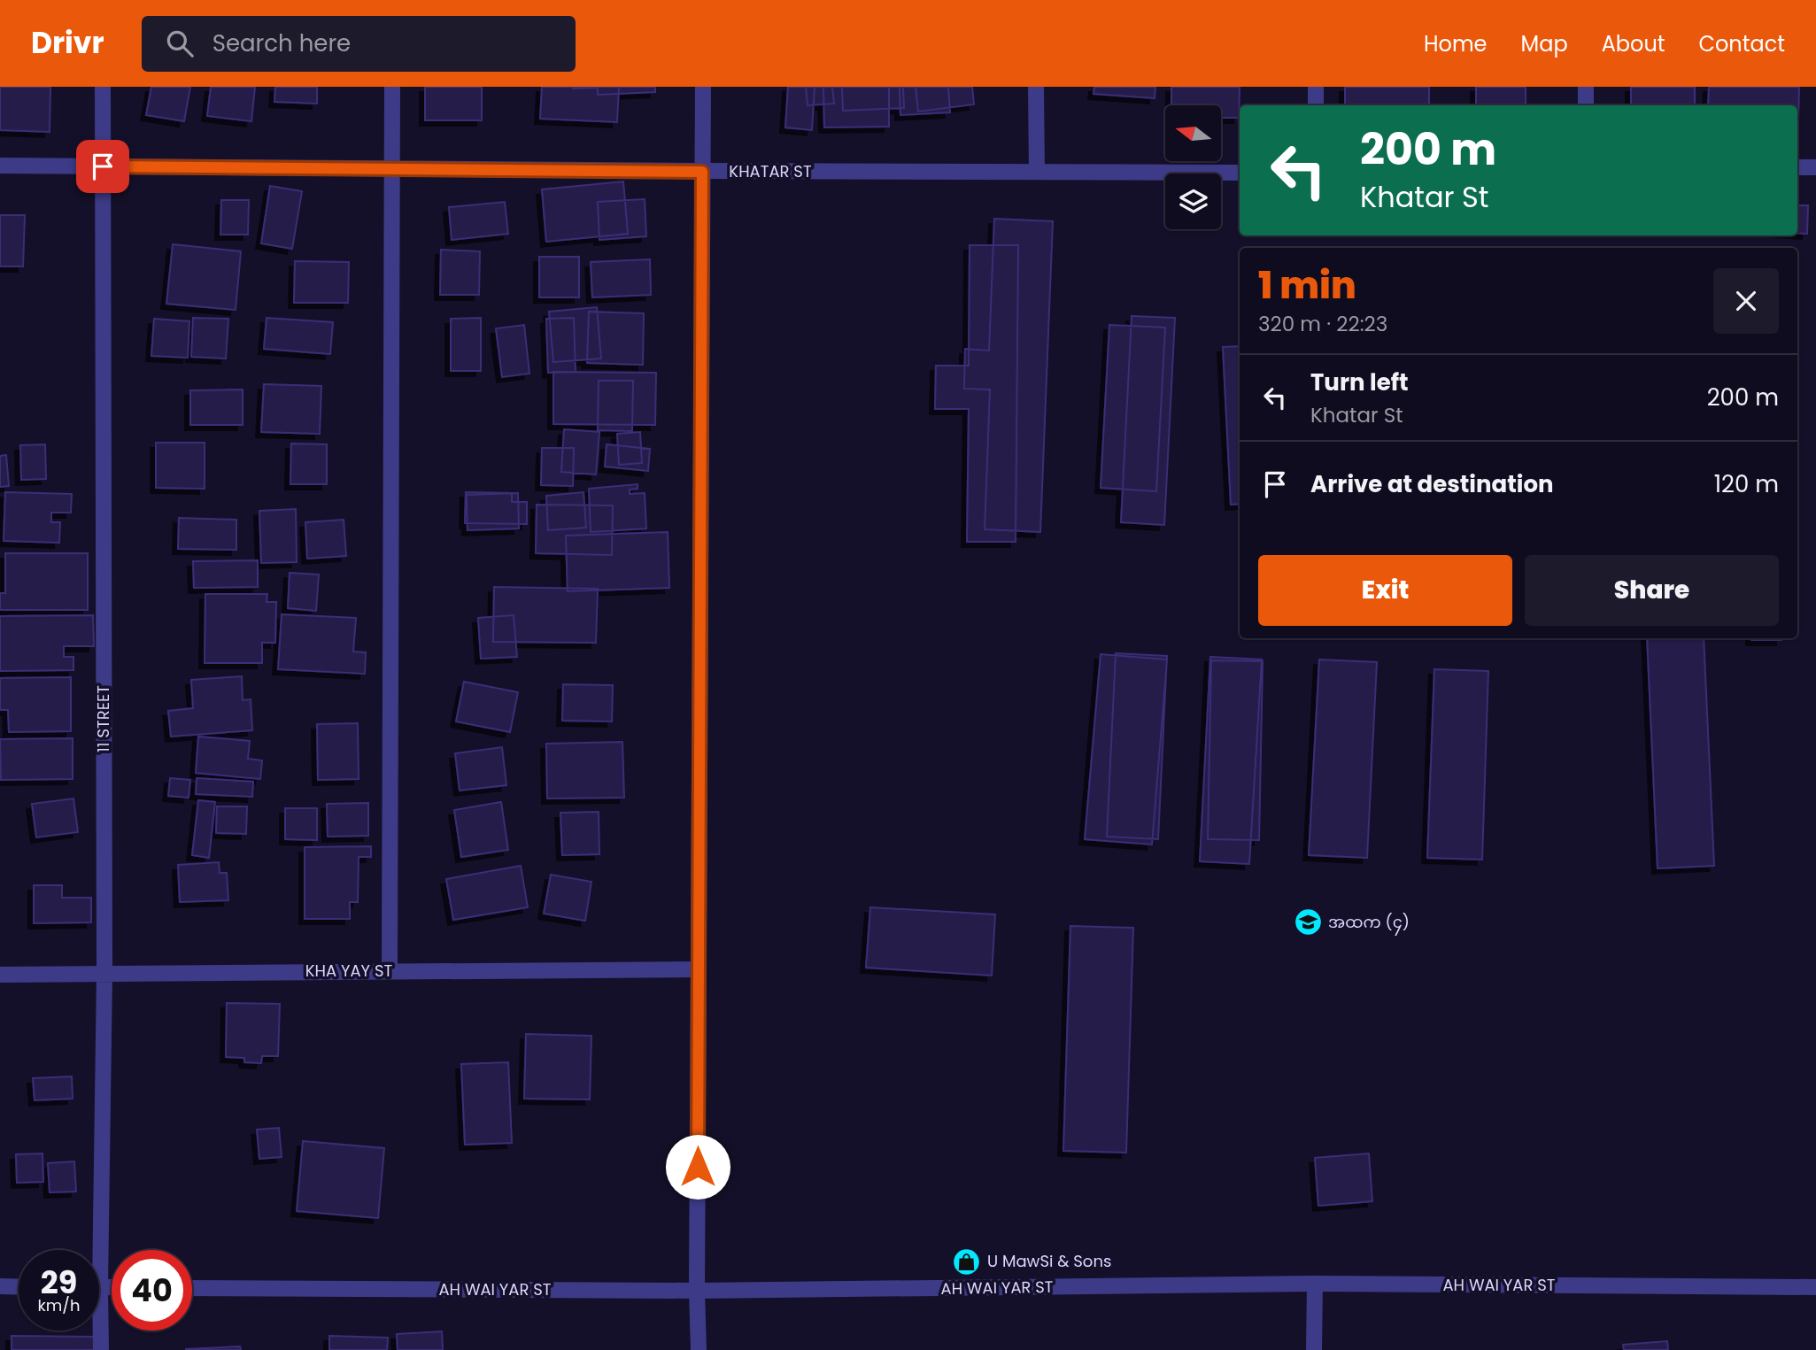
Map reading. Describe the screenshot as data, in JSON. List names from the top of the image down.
{
  "streets": {
    "street": [
      "KHATAR ST",
      "11 STREET",
      "KHA YAY ST",
      "AH WAI YAR ST"
    ]
  },
  "crossings": [
    ["KHATAR ST", "11 STREET"],
    ["11 STREET", "KHA YAY ST"]
  ],
  "places": {
    "school or university": ["အထက (၄)"],
    "shop": ["U MawSi & Sons"]
  },
  "north": "left",
  "page": {
    "header": "Drivr",
    "search": "Search here",
    "nav": [
      "Home",
      "Map",
      "About",
      "Contact"
    ],
    "turn": ["200 m", "Khatar St"],
    "heading": ["1 min", "320 m · 22:23"],
    "list": [
      {
        "name": "Turn left",
        "note": "Khatar St",
        "value": "200 m"
      },
      {
        "name": "Arrive at destination",
        "value": "120 m"
      }
    ],
    "buttons": ["Exit", "Share"],
    "speed": "29 km/h",
    "limit": "40"
  }
}
